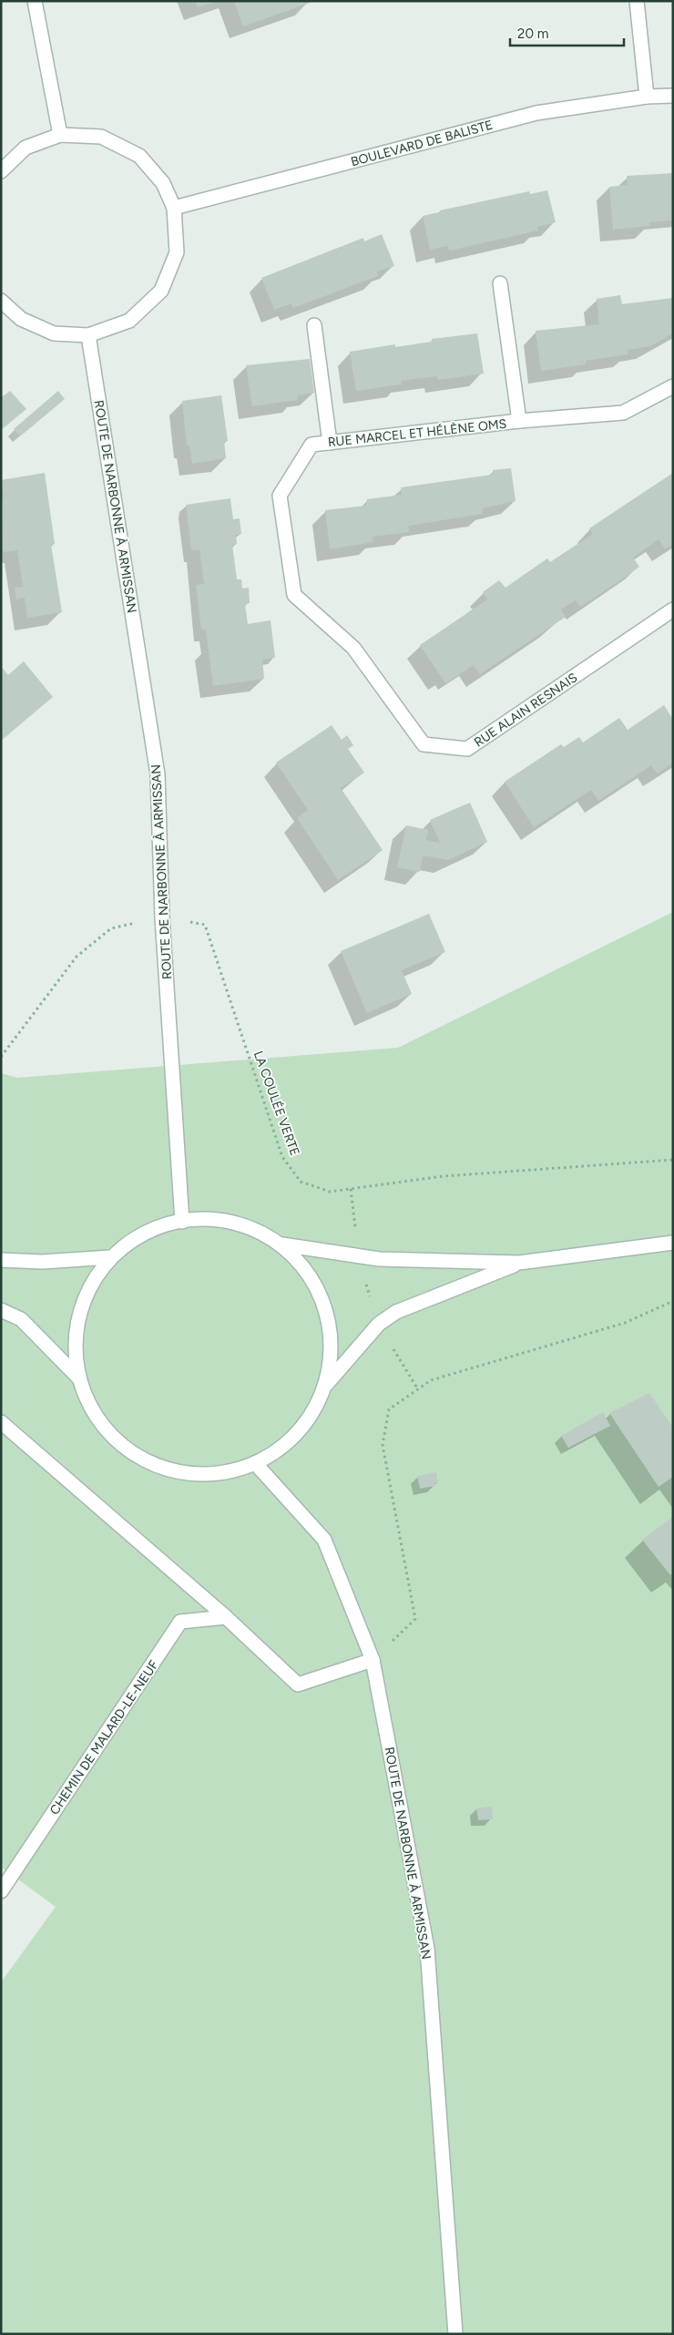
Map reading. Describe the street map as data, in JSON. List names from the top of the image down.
{
  "streets": {
    "street": [
      "BOULEVARD DE BALISTE",
      "RUE MARCEL ET HÉLÈNE OMS",
      "ROUTE DE NARBONNE À ARMISSAN",
      "RUE ALAIN RESNAIS",
      "CHEMIN DE MALARD-LE-NEUF"
    ],
    "path": ["LA COULÉE VERTE"]
  },
  "crossings": [
    ["RUE MARCEL ET HÉLÈNE OMS", "RUE ALAIN RESNAIS"],
    ["ROUTE DE NARBONNE À ARMISSAN", "LA COULÉE VERTE"]
  ],
  "scale_bar": "20 m"
}
